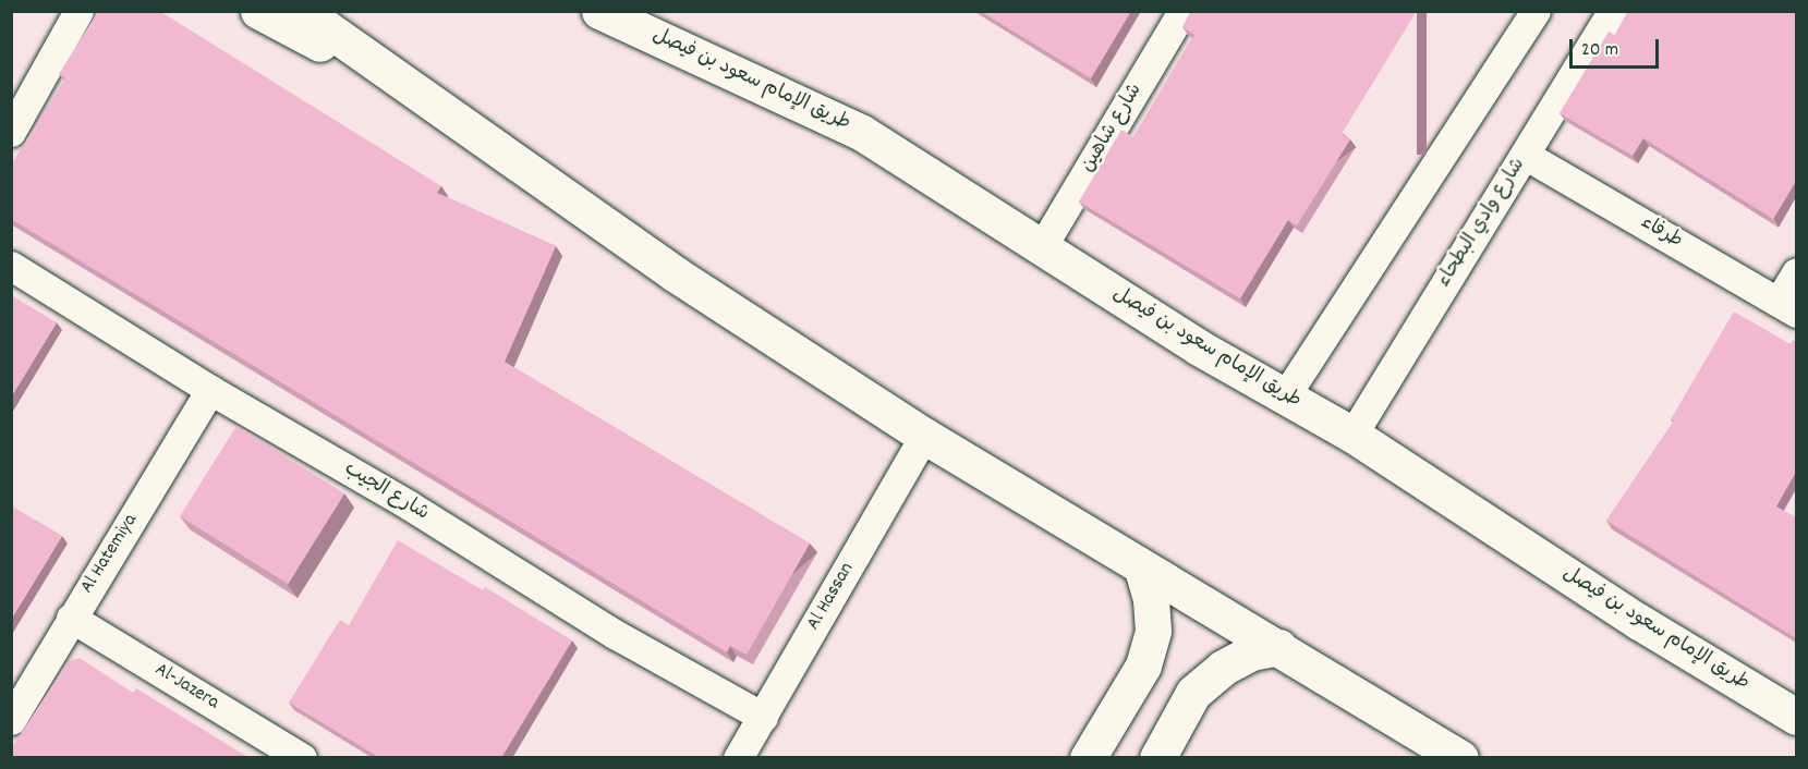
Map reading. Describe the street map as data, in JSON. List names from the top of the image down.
{
  "streets": {
    "main road": ["طريق الإمام سعود بن فيصل"],
    "street": [
      "شارع شاهين",
      "شارع وادي البطحاء",
      "طرفاء",
      "شارع الجيب",
      "Al Hatemiya",
      "Al Hassan",
      "Al-Jazera"
    ]
  },
  "crossings": [
    ["طريق الإمام سعود بن فيصل", "شارع شاهين"],
    ["طريق الإمام سعود بن فيصل", "شارع وادي البطحاء"],
    ["شارع وادي البطحاء", "طرفاء"],
    ["شارع الجيب", "Al Hatemiya"],
    ["شارع الجيب", "Al Hassan"],
    ["Al Hatemiya", "Al-Jazera"]
  ],
  "scale_bar": "20 m"
}
